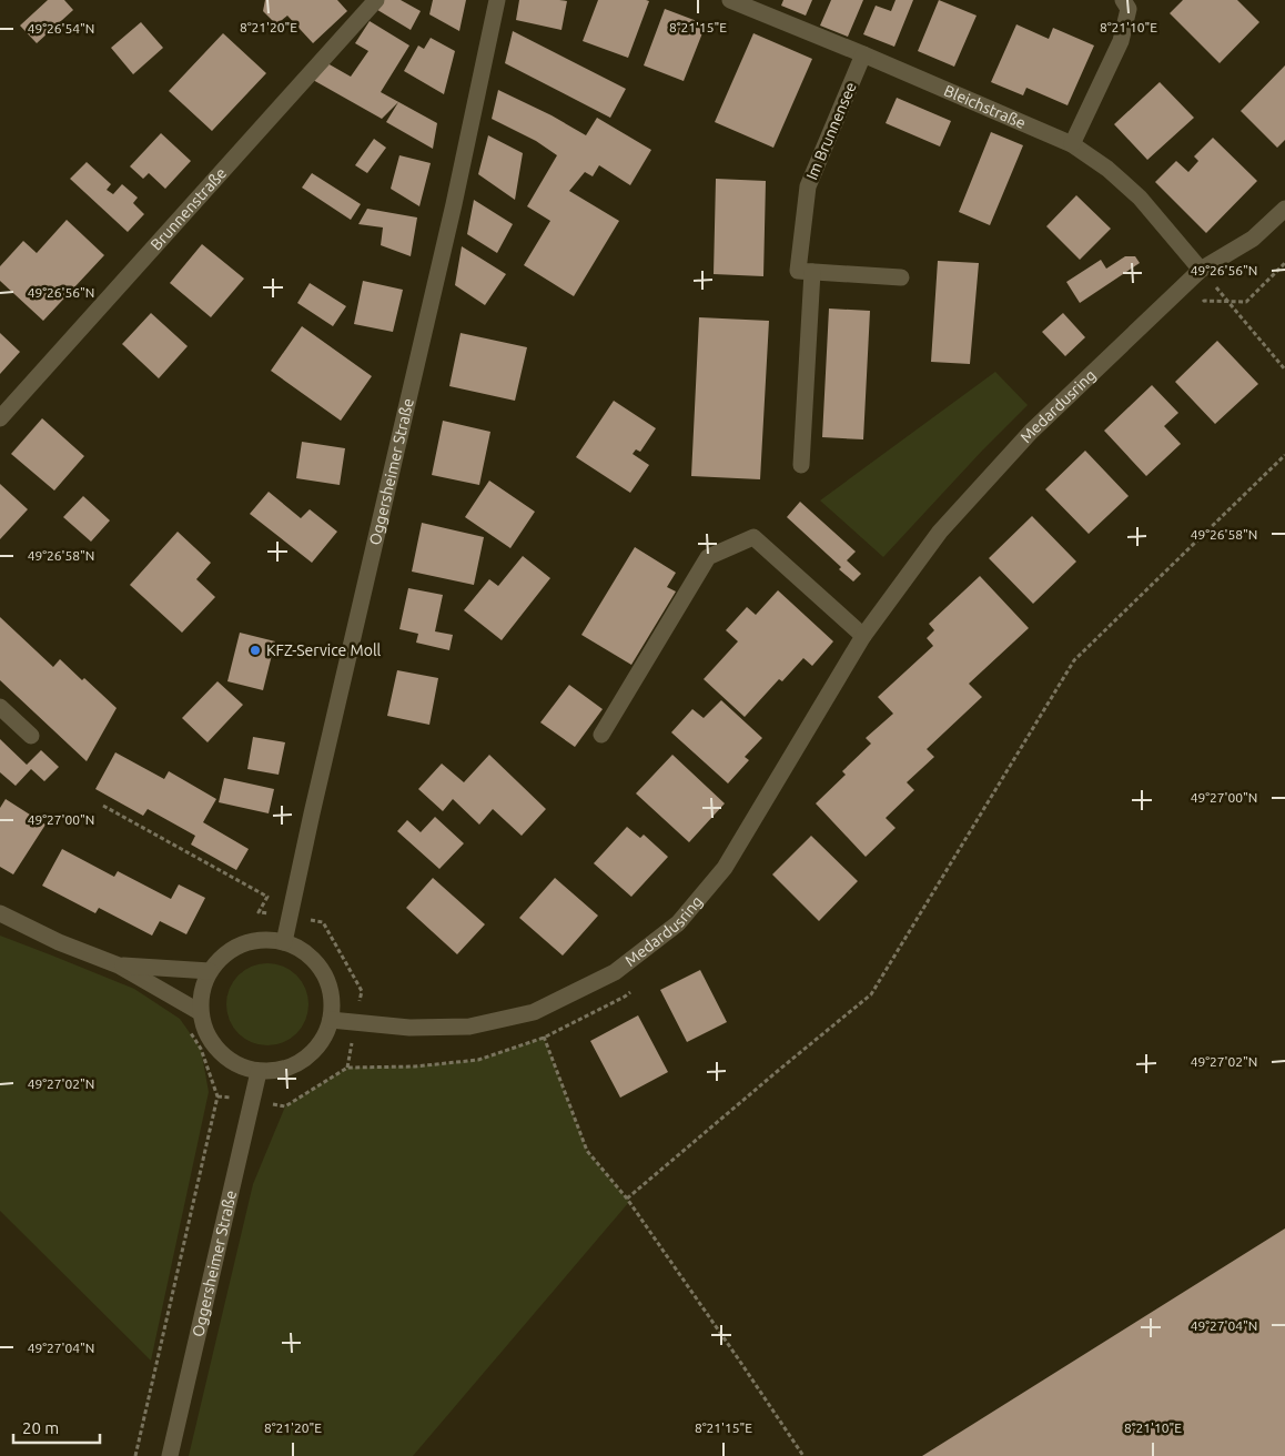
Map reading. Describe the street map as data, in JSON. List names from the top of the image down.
{
  "streets": {
    "street": [
      "Bleichstraße",
      "Im Brunnensee",
      "Brunnenstraße",
      "Medardusring",
      "Oggersheimer Straße"
    ]
  },
  "crossings": [
    ["Bleichstraße", "Im Brunnensee"],
    ["Bleichstraße", "Medardusring"],
    ["Medardusring", "Oggersheimer Straße"]
  ],
  "places": ["KFZ-Service Moll"],
  "scale_bar": "20 m",
  "coordinates": [
    "8°21'20\"E",
    "8°21'15\"E",
    "8°21'10\"E",
    "49°26'54\"N",
    "49°26'56\"N",
    "49°26'58\"N",
    "49°27'00\"N",
    "49°27'02\"N",
    "49°27'04\"N"
  ]
}
